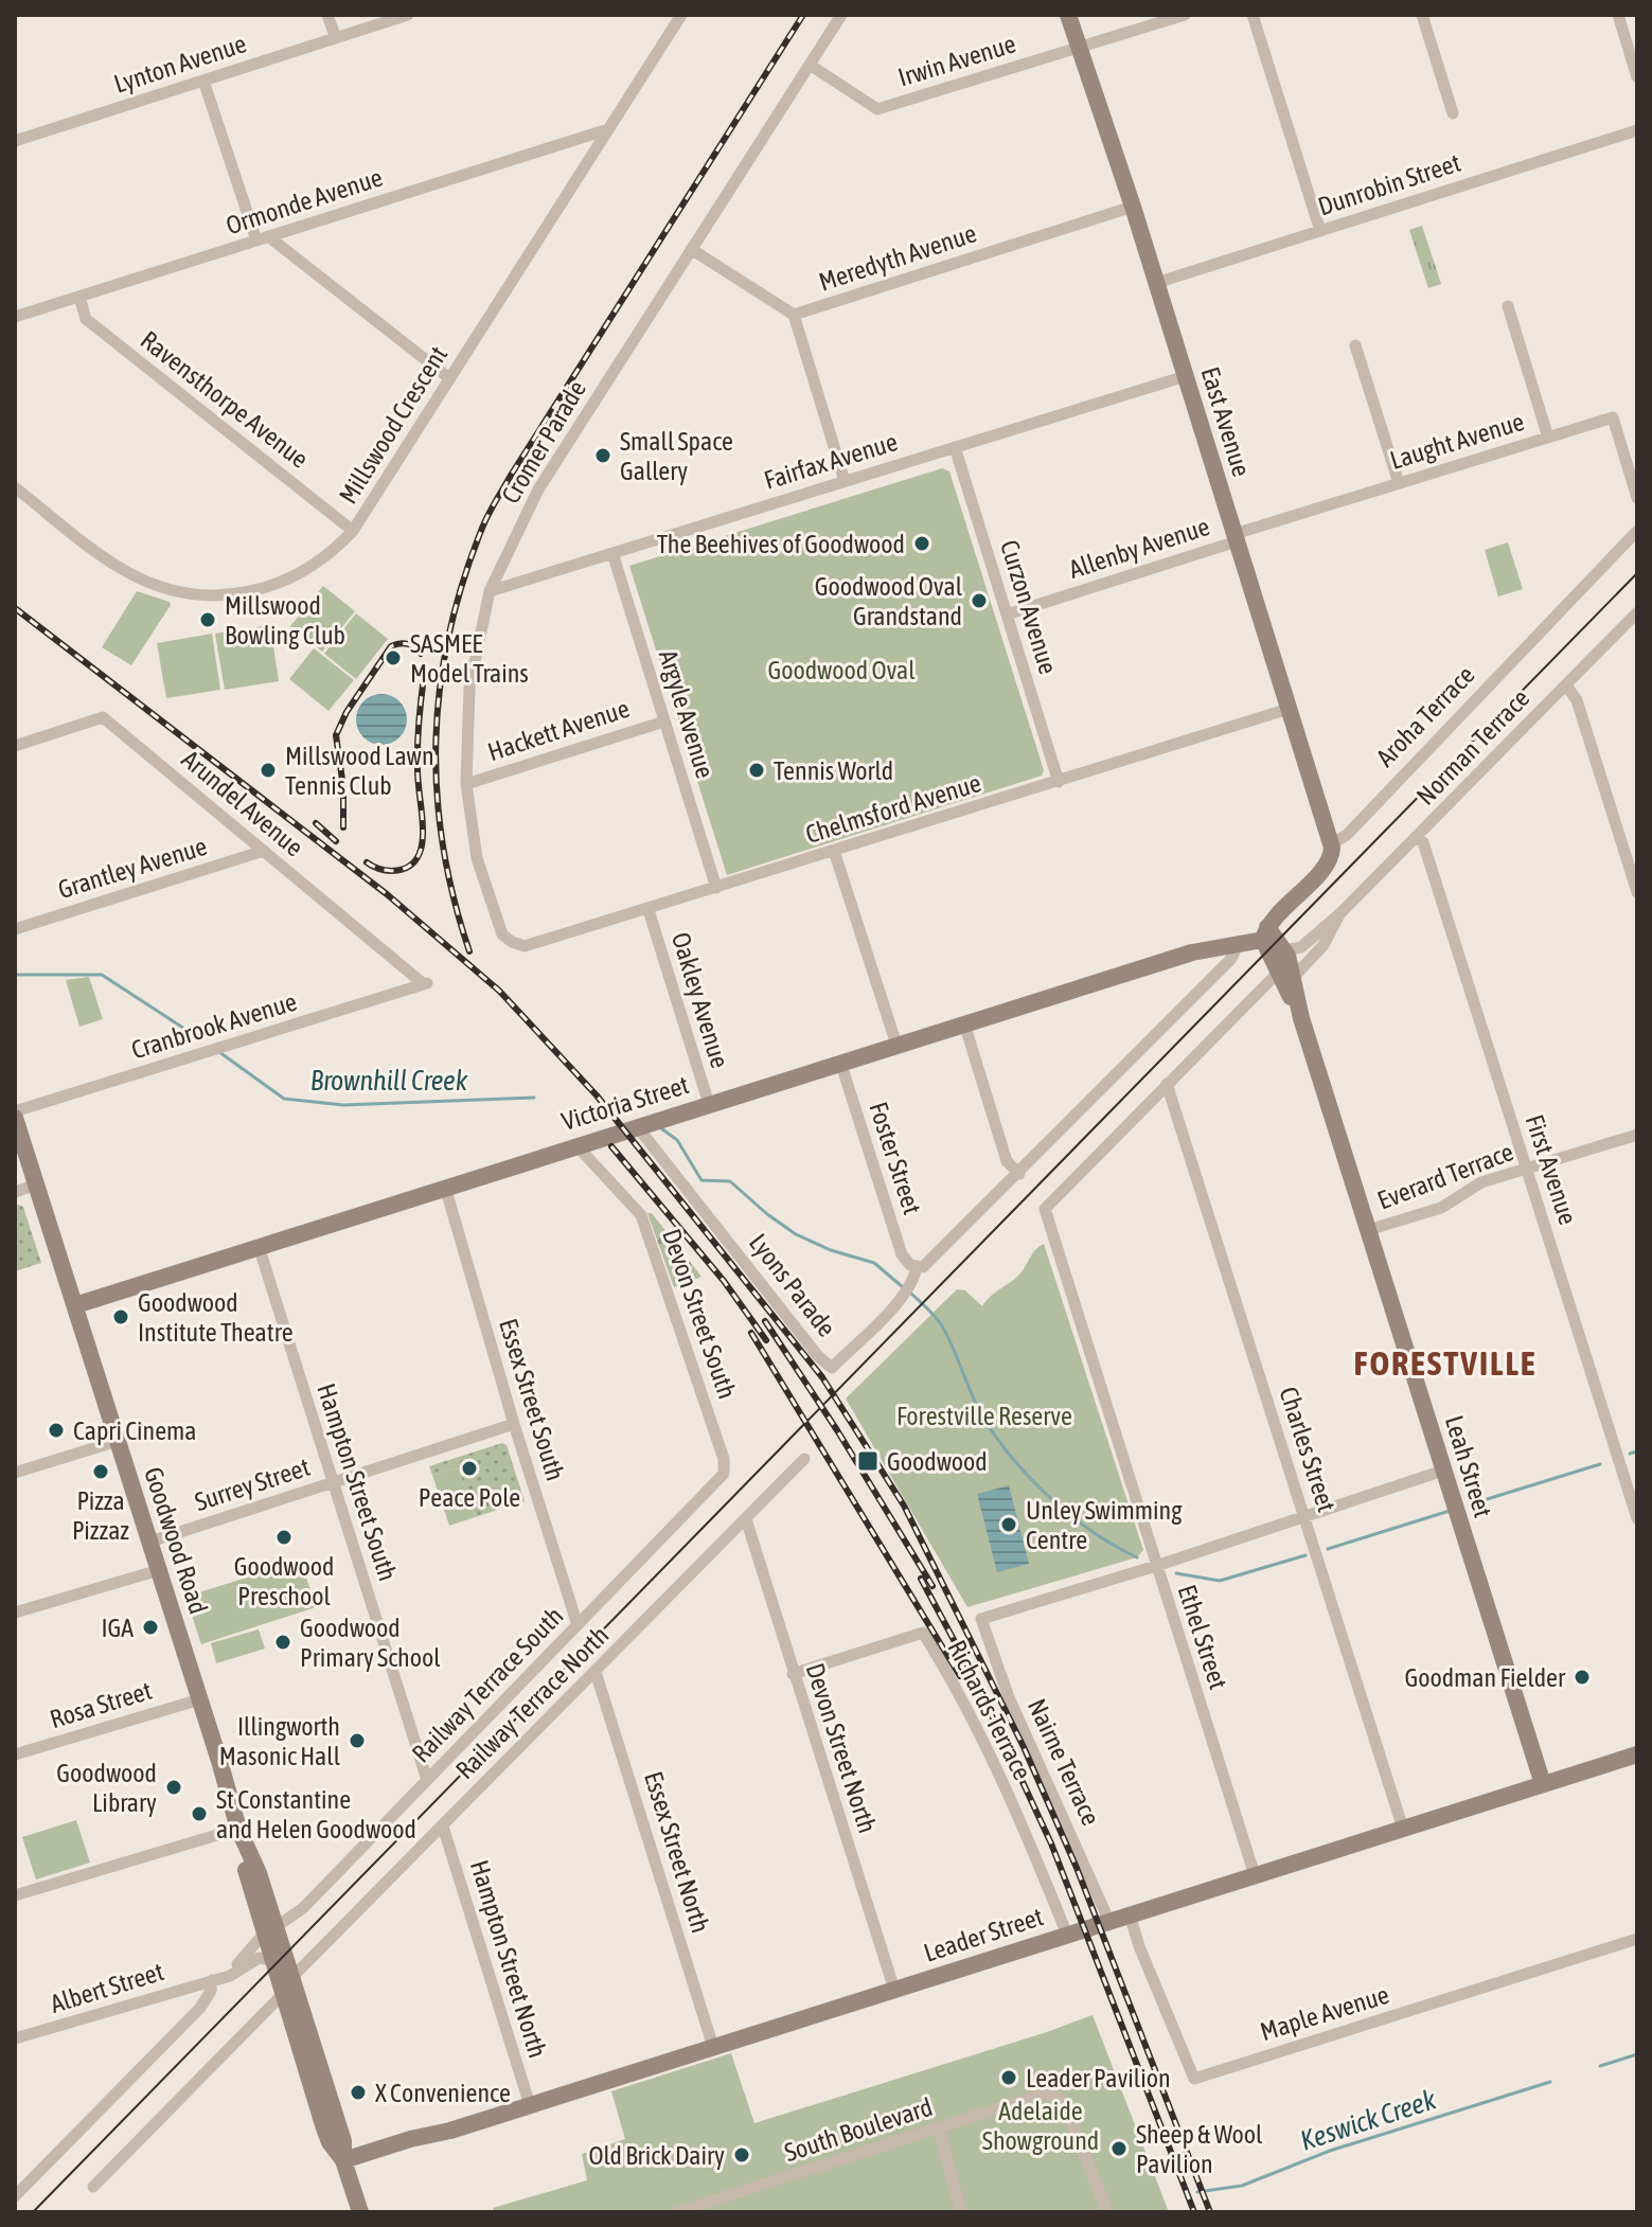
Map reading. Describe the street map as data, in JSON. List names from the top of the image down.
{
  "streets": {
    "street": [
      "Irwin Avenue",
      "Lynton Avenue",
      "Dunrobin Street",
      "Ormonde Avenue",
      "Meredyth Avenue",
      "Ravensthorpe Avenue",
      "East Avenue",
      "Millswood Crescent",
      "Laught Avenue",
      "Cromer Parade",
      "Fairfax Avenue",
      "Allenby Avenue",
      "Curzon Avenue",
      "Argyle Avenue",
      "Aroha Terrace",
      "Hackett Avenue",
      "Norman Terrace",
      "Arundel Avenue",
      "Chelmsford Avenue",
      "Grantley Avenue",
      "Oakley Avenue",
      "Cranbrook Avenue",
      "Victoria Street",
      "Foster Street",
      "First Avenue",
      "Everard Terrace",
      "Lyons Parade",
      "Devon Street South",
      "Essex Street South",
      "Charles Street",
      "Leah Street",
      "Hampton Street South",
      "Surrey Street",
      "Goodwood Road",
      "Ethel Street",
      "Railway Terrace South",
      "Railway Terrace North",
      "Rosa Street",
      "Richards Terrace",
      "Devon Street North",
      "Nairne Terrace",
      "Essex Street North",
      "Leader Street",
      "Hampton Street North",
      "Albert Street",
      "Maple Avenue",
      "South Boulevard"
    ]
  },
  "crossings": [
    ["Irwin Avenue", "East Avenue"],
    ["Irwin Avenue", "Cromer Parade"],
    ["Dunrobin Street", "East Avenue"],
    ["Ormonde Avenue", "Ravensthorpe Avenue"],
    ["Ormonde Avenue", "Millswood Crescent"],
    ["Meredyth Avenue", "East Avenue"],
    ["Meredyth Avenue", "Cromer Parade"],
    ["Ravensthorpe Avenue", "Millswood Crescent"],
    ["East Avenue", "Laught Avenue"],
    ["East Avenue", "Fairfax Avenue"],
    ["East Avenue", "Allenby Avenue"],
    ["East Avenue", "Aroha Terrace"],
    ["East Avenue", "Chelmsford Avenue"],
    ["Laught Avenue", "Allenby Avenue"],
    ["Cromer Parade", "Fairfax Avenue"],
    ["Cromer Parade", "Hackett Avenue"],
    ["Cromer Parade", "Chelmsford Avenue"],
    ["Fairfax Avenue", "Curzon Avenue"],
    ["Fairfax Avenue", "Argyle Avenue"],
    ["Allenby Avenue", "Curzon Avenue"],
    ["Curzon Avenue", "Chelmsford Avenue"],
    ["Argyle Avenue", "Hackett Avenue"],
    ["Argyle Avenue", "Chelmsford Avenue"],
    ["Aroha Terrace", "Victoria Street"],
    ["Aroha Terrace", "Leah Street"],
    ["Norman Terrace", "First Avenue"],
    ["Norman Terrace", "Charles Street"],
    ["Norman Terrace", "Leah Street"],
    ["Norman Terrace", "Ethel Street"],
    ["Arundel Avenue", "Grantley Avenue"],
    ["Arundel Avenue", "Cranbrook Avenue"],
    ["Chelmsford Avenue", "Oakley Avenue"],
    ["Oakley Avenue", "Victoria Street"],
    ["Cranbrook Avenue", "Goodwood Road"],
    ["Victoria Street", "Foster Street"],
    ["Victoria Street", "Lyons Parade"],
    ["Victoria Street", "Devon Street South"],
    ["Victoria Street", "Essex Street South"],
    ["Victoria Street", "Leah Street"],
    ["Victoria Street", "Hampton Street South"],
    ["Victoria Street", "Goodwood Road"],
    ["Foster Street", "Lyons Parade"],
    ["First Avenue", "Everard Terrace"],
    ["Everard Terrace", "Leah Street"],
    ["Devon Street South", "Railway Terrace South"],
    ["Essex Street South", "Surrey Street"],
    ["Essex Street South", "Railway Terrace South"],
    ["Charles Street", "Leader Street"],
    ["Leah Street", "Leader Street"],
    ["Hampton Street South", "Surrey Street"],
    ["Hampton Street South", "Railway Terrace South"],
    ["Surrey Street", "Goodwood Road"],
    ["Goodwood Road", "Railway Terrace South"],
    ["Goodwood Road", "Railway Terrace North"],
    ["Goodwood Road", "Rosa Street"],
    ["Goodwood Road", "Leader Street"],
    ["Goodwood Road", "Albert Street"],
    ["Ethel Street", "Nairne Terrace"],
    ["Ethel Street", "Leader Street"],
    ["Railway Terrace South", "Albert Street"],
    ["Railway Terrace North", "Devon Street North"],
    ["Railway Terrace North", "Essex Street North"],
    ["Railway Terrace North", "Hampton Street North"],
    ["Richards Terrace", "Devon Street North"],
    ["Richards Terrace", "Leader Street"],
    ["Devon Street North", "Leader Street"],
    ["Nairne Terrace", "Leader Street"],
    ["Essex Street North", "Leader Street"],
    ["Leader Street", "Hampton Street North"],
    ["Leader Street", "Maple Avenue"]
  ],
  "districts": ["FORESTVILLE"],
  "water": ["Brownhill Creek", "Keswick Creek"],
  "parks": ["Goodwood Oval", "Forestville Reserve", "Adelaide Showground"],
  "places": {
    "other": [
      "Small Space Gallery",
      "The Beehives of Goodwood",
      "Goodwood Oval Grandstand",
      "Millswood Bowling Club",
      "SASMEE Model Trains",
      "Millswood Lawn Tennis Club",
      "Tennis World",
      "Goodwood Institute Theatre",
      "Capri Cinema",
      "Peace Pole",
      "Pizza Pizzaz",
      "Unley Swimming Centre",
      "Goodwood Preschool",
      "IGA",
      "Goodwood Primary School",
      "Goodman Fielder",
      "Illingworth Masonic Hall",
      "Goodwood Library",
      "St Constantine and Helen Goodwood",
      "Leader Pavilion",
      "X Convenience",
      "Sheep & Wool Pavilion",
      "Old Brick Dairy"
    ],
    "transit": ["Goodwood"]
  }
}
